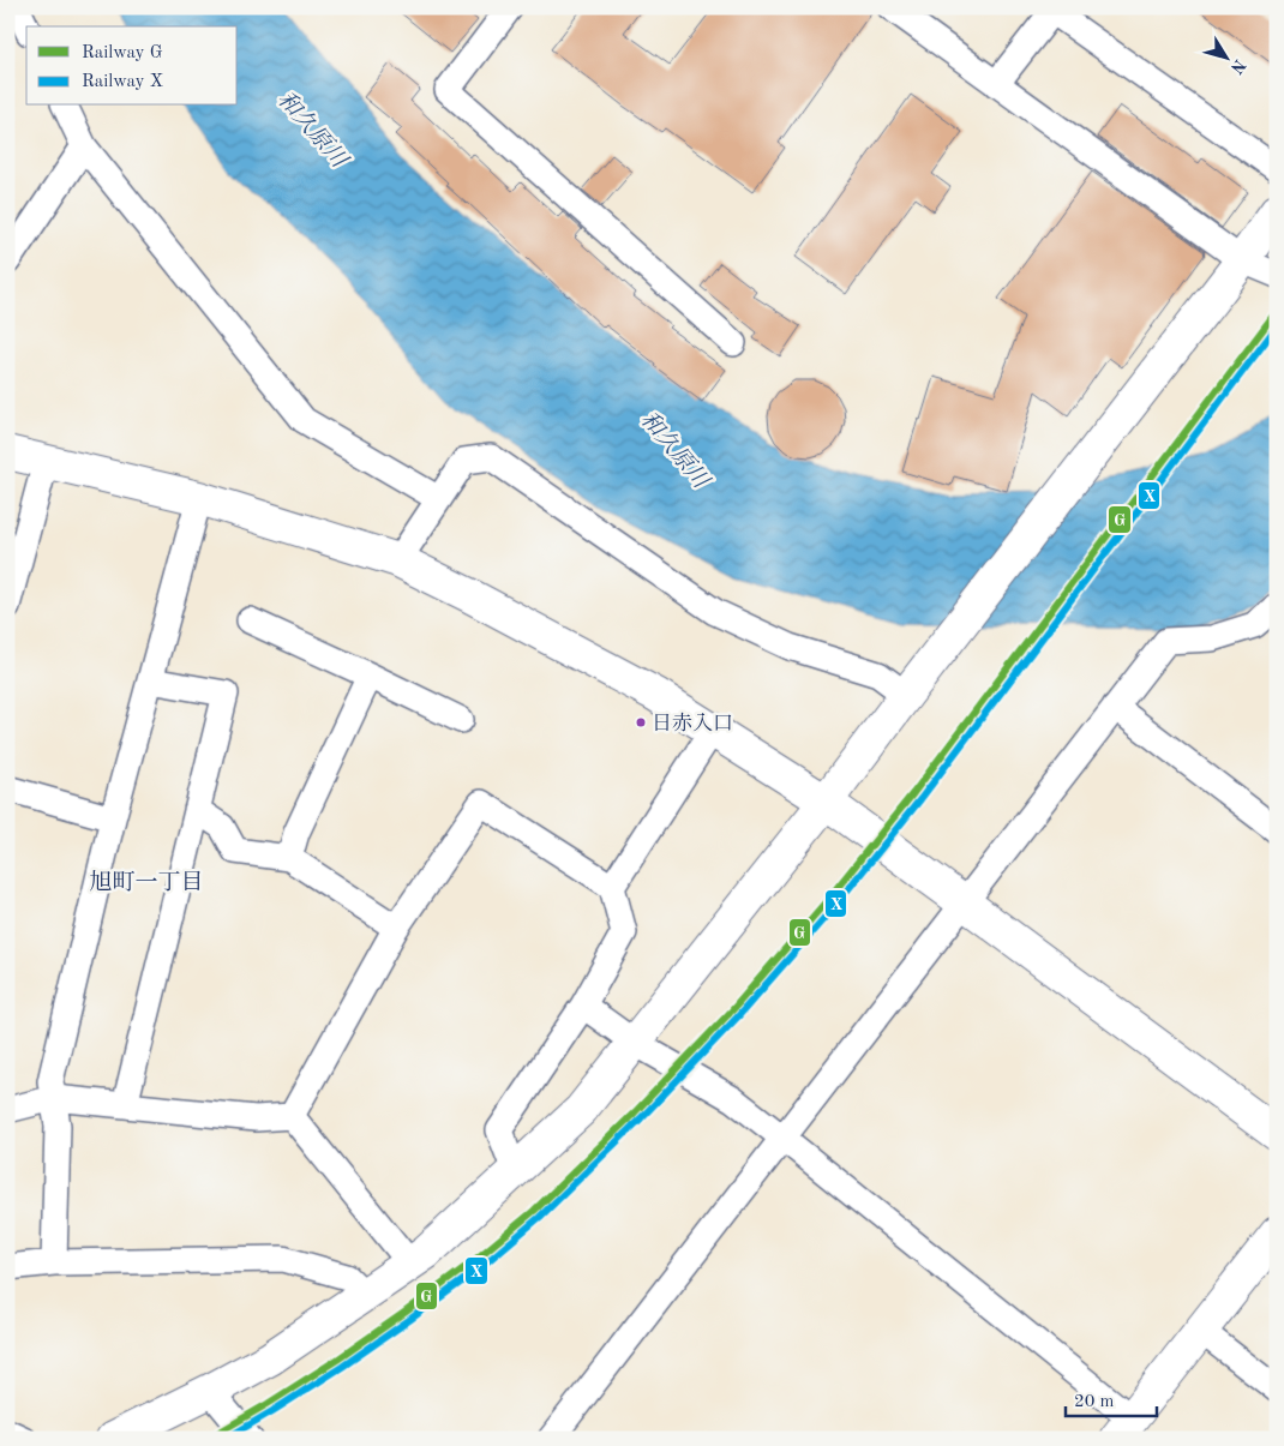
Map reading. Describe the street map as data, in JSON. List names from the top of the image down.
{
  "districts": ["旭町一丁目"],
  "water": ["和久原川"],
  "places": ["日赤入口"],
  "lines": ["rail line G", "rail line X"],
  "legend": ["Railway G", "Railway X"],
  "scale_bar": "20 m",
  "north": "bottom right"
}
